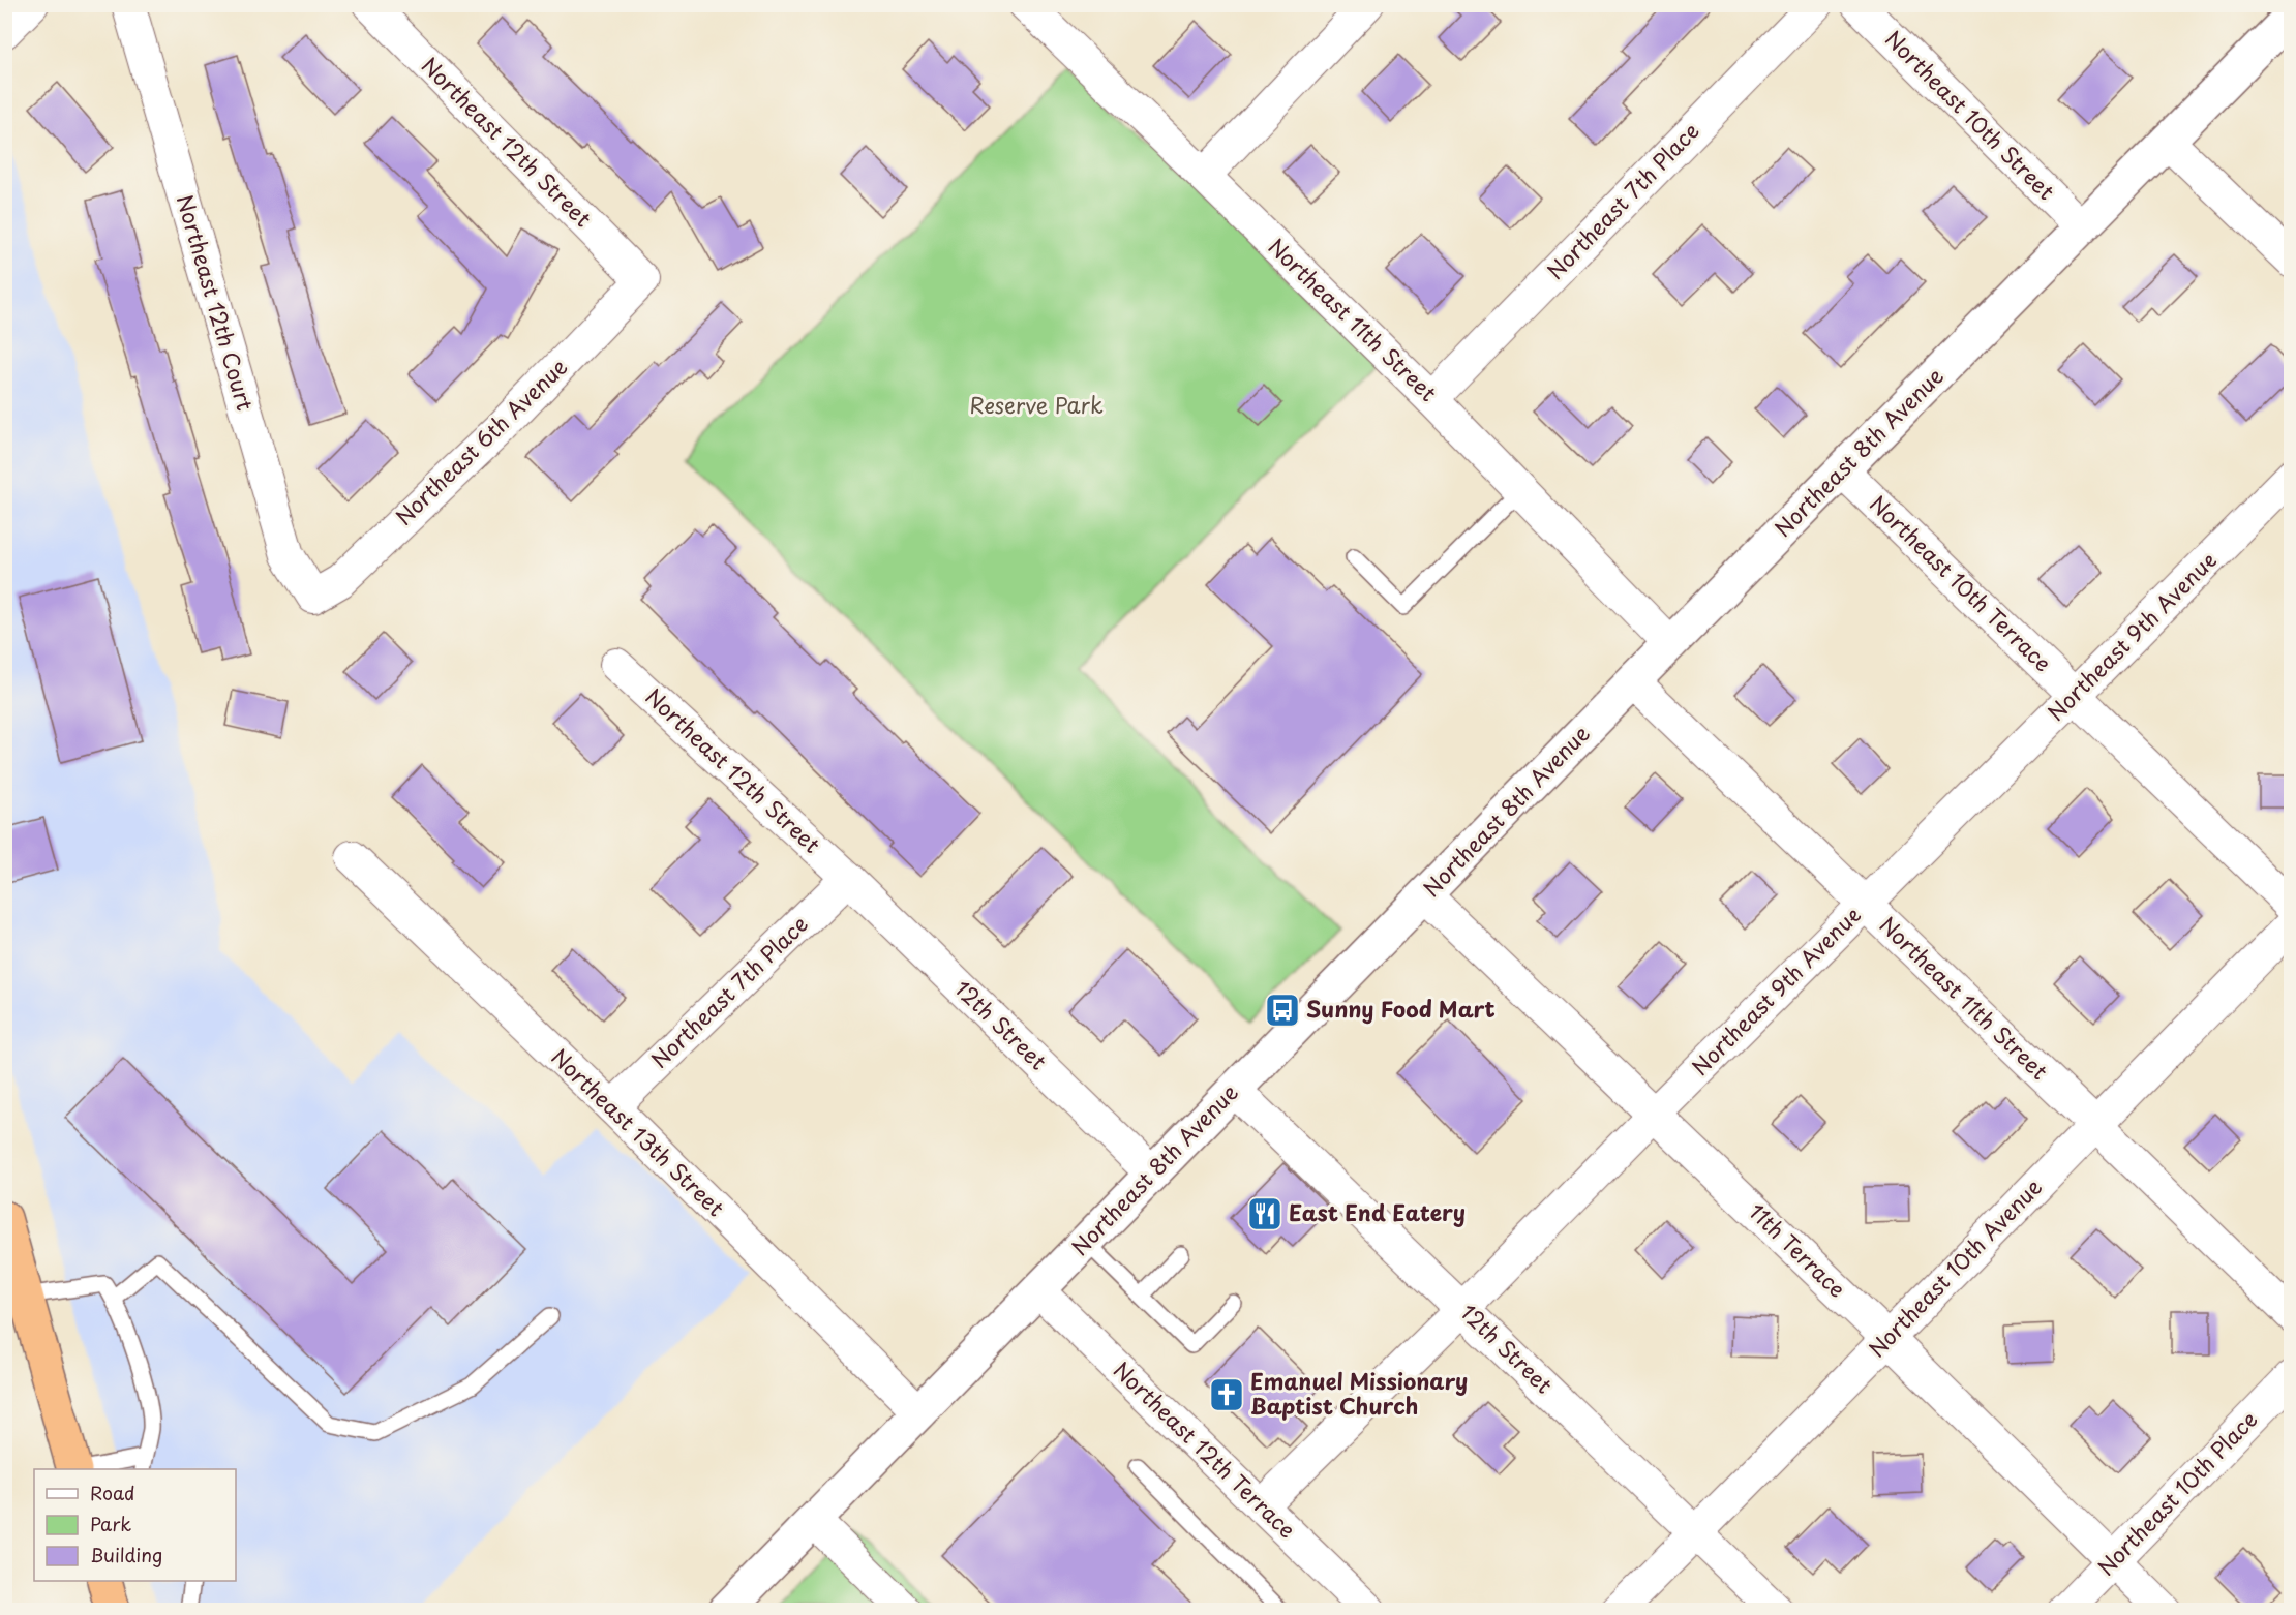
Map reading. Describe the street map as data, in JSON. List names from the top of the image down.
{
  "streets": {
    "street": [
      "Northeast 10th Street",
      "Northeast 12th Street",
      "Northeast 7th Place",
      "Northeast 12th Court",
      "Northeast 11th Street",
      "Northeast 6th Avenue",
      "Northeast 8th Avenue",
      "Northeast 10th Terrace",
      "Northeast 9th Avenue",
      "12th Street",
      "Northeast 13th Street",
      "11th Terrace",
      "Northeast 10th Avenue",
      "Northeast 12th Terrace",
      "Northeast 10th Place"
    ]
  },
  "crossings": [
    ["Northeast 10th Street", "Northeast 8th Avenue"],
    ["Northeast 12th Street", "Northeast 7th Place"],
    ["Northeast 12th Street", "Northeast 6th Avenue"],
    ["Northeast 12th Street", "12th Street"],
    ["Northeast 7th Place", "Northeast 11th Street"],
    ["Northeast 7th Place", "12th Street"],
    ["Northeast 7th Place", "Northeast 13th Street"],
    ["Northeast 12th Court", "Northeast 6th Avenue"],
    ["Northeast 11th Street", "Northeast 8th Avenue"],
    ["Northeast 11th Street", "Northeast 9th Avenue"],
    ["Northeast 11th Street", "Northeast 10th Avenue"],
    ["Northeast 8th Avenue", "Northeast 10th Terrace"],
    ["Northeast 8th Avenue", "12th Street"],
    ["Northeast 8th Avenue", "Northeast 13th Street"],
    ["Northeast 8th Avenue", "11th Terrace"],
    ["Northeast 8th Avenue", "Northeast 12th Terrace"],
    ["Northeast 10th Terrace", "Northeast 9th Avenue"],
    ["Northeast 9th Avenue", "12th Street"],
    ["Northeast 9th Avenue", "11th Terrace"],
    ["Northeast 9th Avenue", "Northeast 12th Terrace"],
    ["12th Street", "Northeast 10th Avenue"],
    ["11th Terrace", "Northeast 10th Avenue"],
    ["11th Terrace", "Northeast 10th Place"]
  ],
  "parks": ["Reserve Park"],
  "places": {
    "bus stop": ["Sunny Food Mart"],
    "restaurant": ["East End Eatery"],
    "church": ["Emanuel Missionary Baptist Church"]
  },
  "legend": ["Road", "Park", "Building"]
}
